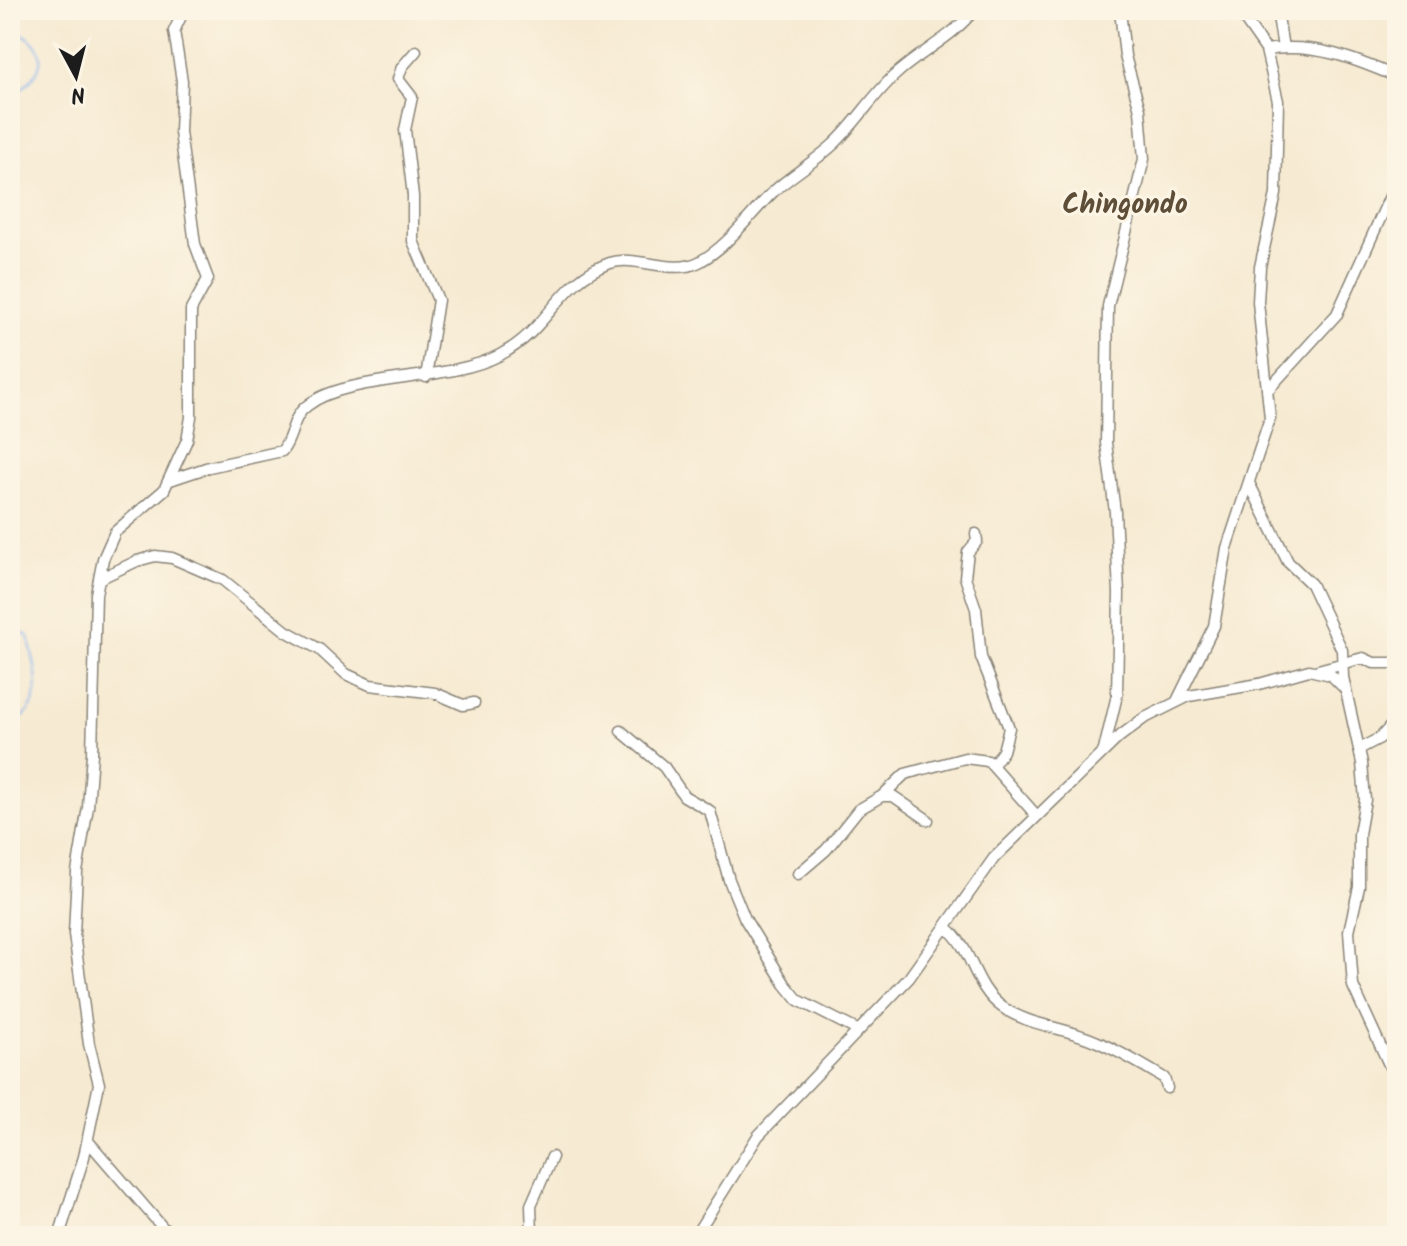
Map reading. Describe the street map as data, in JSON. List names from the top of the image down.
{
  "districts": ["Chingondo"],
  "north": "bottom"
}
